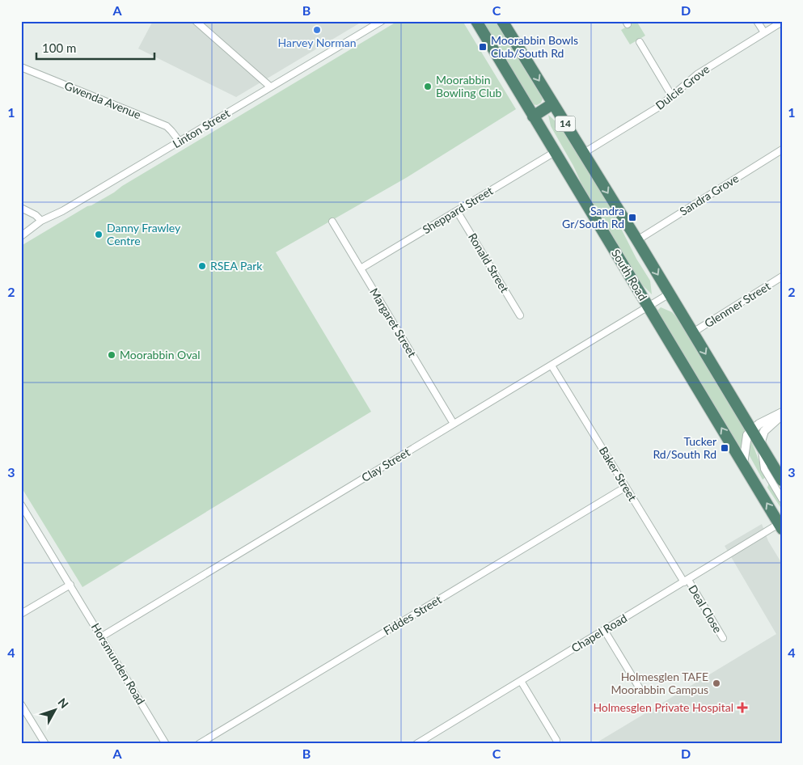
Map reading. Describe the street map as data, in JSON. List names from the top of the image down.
{
  "streets": {
    "highway": ["14", "South Road"],
    "street": [
      "Dulcie Grove",
      "Gwenda Avenue",
      "Linton Street",
      "Sandra Grove",
      "Sheppard Street",
      "Ronald Street",
      "Glenmer Street",
      "Margaret Street",
      "Clay Street",
      "Baker Street",
      "Deal Close",
      "Fiddes Street",
      "Chapel Road",
      "Horsmunden Road"
    ]
  },
  "crossings": [
    ["Dulcie Grove", "14"],
    ["Gwenda Avenue", "Linton Street"],
    ["14", "Sandra Grove"],
    ["14", "Glenmer Street"],
    ["14", "Clay Street"],
    ["Sheppard Street", "Ronald Street"],
    ["Sheppard Street", "South Road"],
    ["Sheppard Street", "Margaret Street"],
    ["South Road", "Clay Street"],
    ["South Road", "Chapel Road"],
    ["Margaret Street", "Clay Street"],
    ["Clay Street", "Baker Street"],
    ["Clay Street", "Horsmunden Road"],
    ["Baker Street", "Deal Close"],
    ["Baker Street", "Fiddes Street"],
    ["Baker Street", "Chapel Road"],
    ["Deal Close", "Chapel Road"]
  ],
  "places": {
    "other": [
      "Harvey Norman",
      "Moorabbin Bowling Club",
      "Danny Frawley Centre",
      "RSEA Park",
      "Moorabbin Oval",
      "Holmesglen TAFE Moorabbin Campus"
    ],
    "transit": ["Moorabbin Bowls Club/South Rd", "Sandra Gr/South Rd", "Tucker Rd/South Rd"],
    "health": ["Holmesglen Private Hospital"]
  },
  "scale_bar": "100 m",
  "north": "top right",
  "grid": {
    "columns": [
      "A",
      "B",
      "C",
      "D"
    ],
    "rows": [
      "1",
      "2",
      "3",
      "4"
    ]
  }
}
